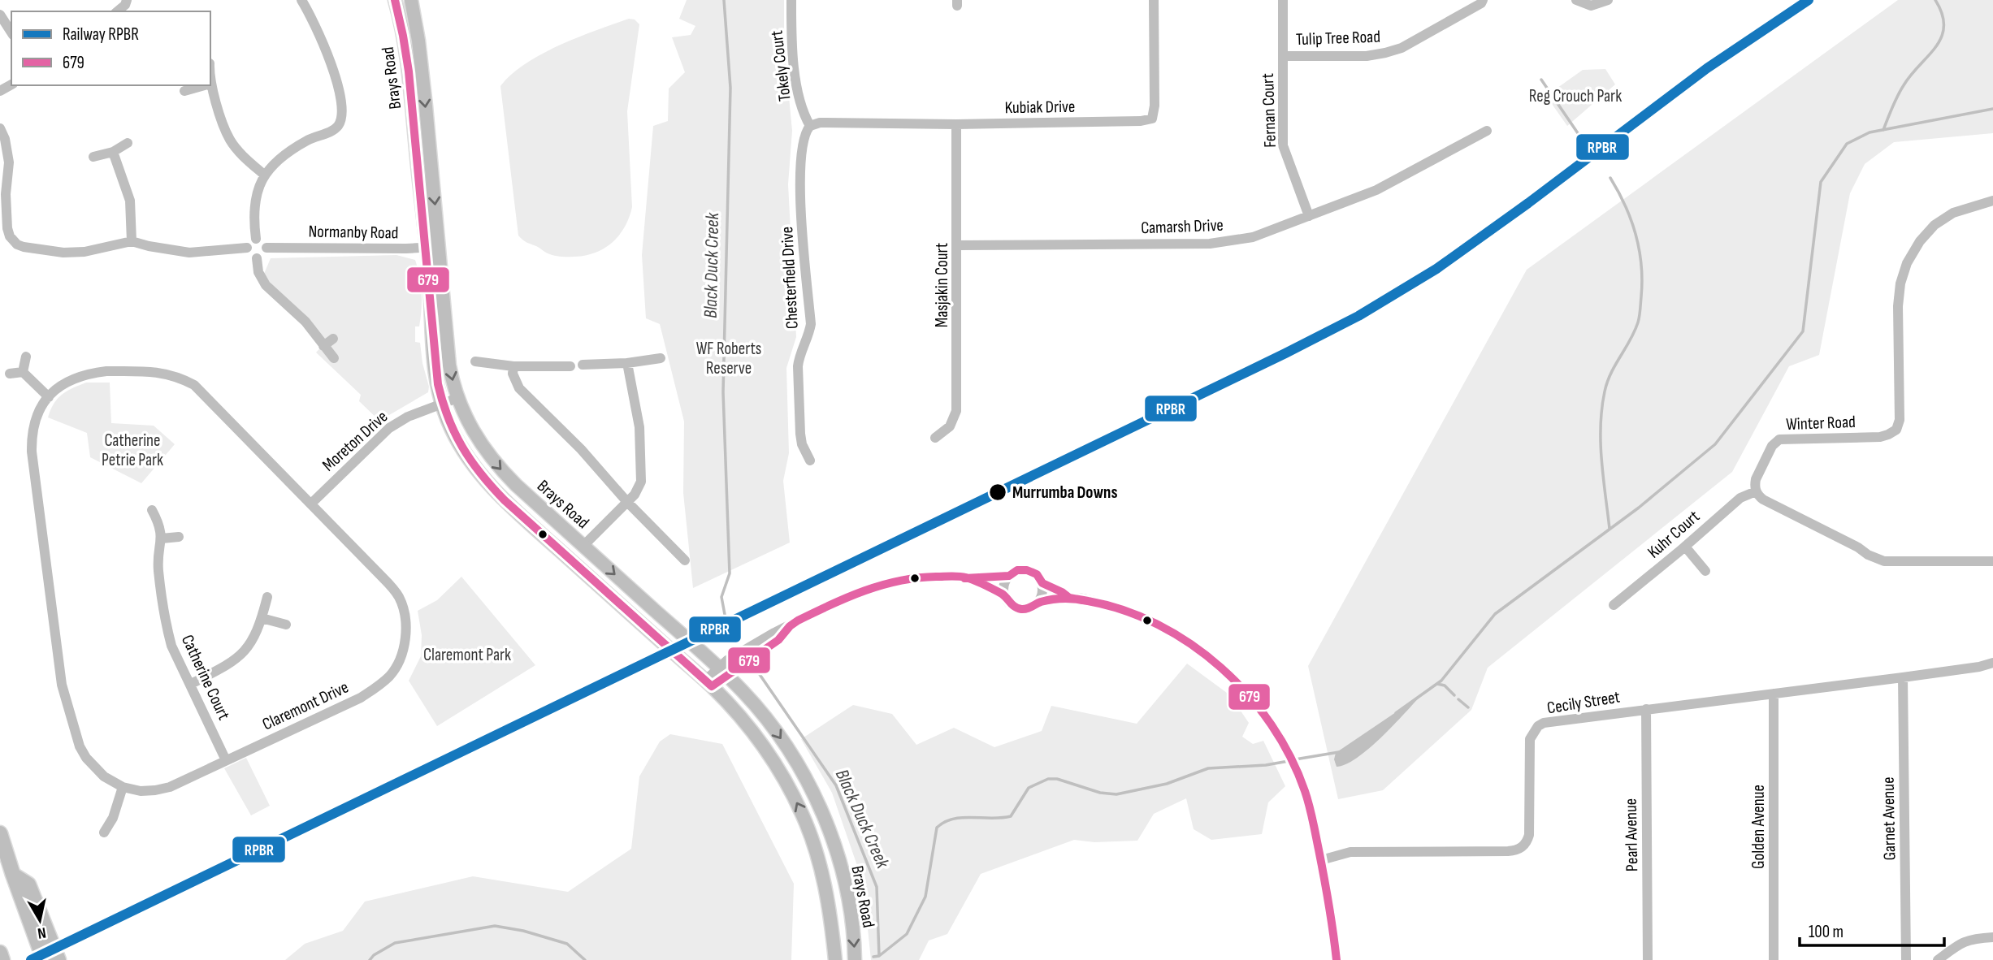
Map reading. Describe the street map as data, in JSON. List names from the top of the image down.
{
  "streets": {
    "main road": ["Brays Road"],
    "street": [
      "Tulip Tree Road",
      "Tokely Court",
      "Kubiak Drive",
      "Fernan Court",
      "Camarsh Drive",
      "Normanby Road",
      "Chesterfield Drive",
      "Masjakin Court",
      "Winter Road",
      "Moreton Drive",
      "Kuhr Court",
      "Catherine Court",
      "Cecily Street",
      "Claremont Drive",
      "Garnet Avenue",
      "Golden Avenue",
      "Pearl Avenue"
    ]
  },
  "crossings": [
    ["Tulip Tree Road", "Fernan Court"],
    ["Tokely Court", "Kubiak Drive"],
    ["Tokely Court", "Chesterfield Drive"],
    ["Brays Road", "Normanby Road"],
    ["Brays Road", "Moreton Drive"],
    ["Kubiak Drive", "Chesterfield Drive"],
    ["Kubiak Drive", "Masjakin Court"],
    ["Fernan Court", "Camarsh Drive"],
    ["Camarsh Drive", "Masjakin Court"],
    ["Winter Road", "Kuhr Court"],
    ["Moreton Drive", "Claremont Drive"],
    ["Catherine Court", "Claremont Drive"],
    ["Cecily Street", "Garnet Avenue"],
    ["Cecily Street", "Golden Avenue"],
    ["Cecily Street", "Pearl Avenue"]
  ],
  "water": ["Black Duck Creek"],
  "parks": [
    "Reg Crouch Park",
    "WF Roberts Reserve",
    "Catherine Petrie Park",
    "Claremont Park"
  ],
  "places": ["Murrumba Downs"],
  "lines": ["rail line RPBR", "transit line 679"],
  "legend": ["Railway RPBR", "679"],
  "scale_bar": "100 m",
  "north": "bottom"
}
